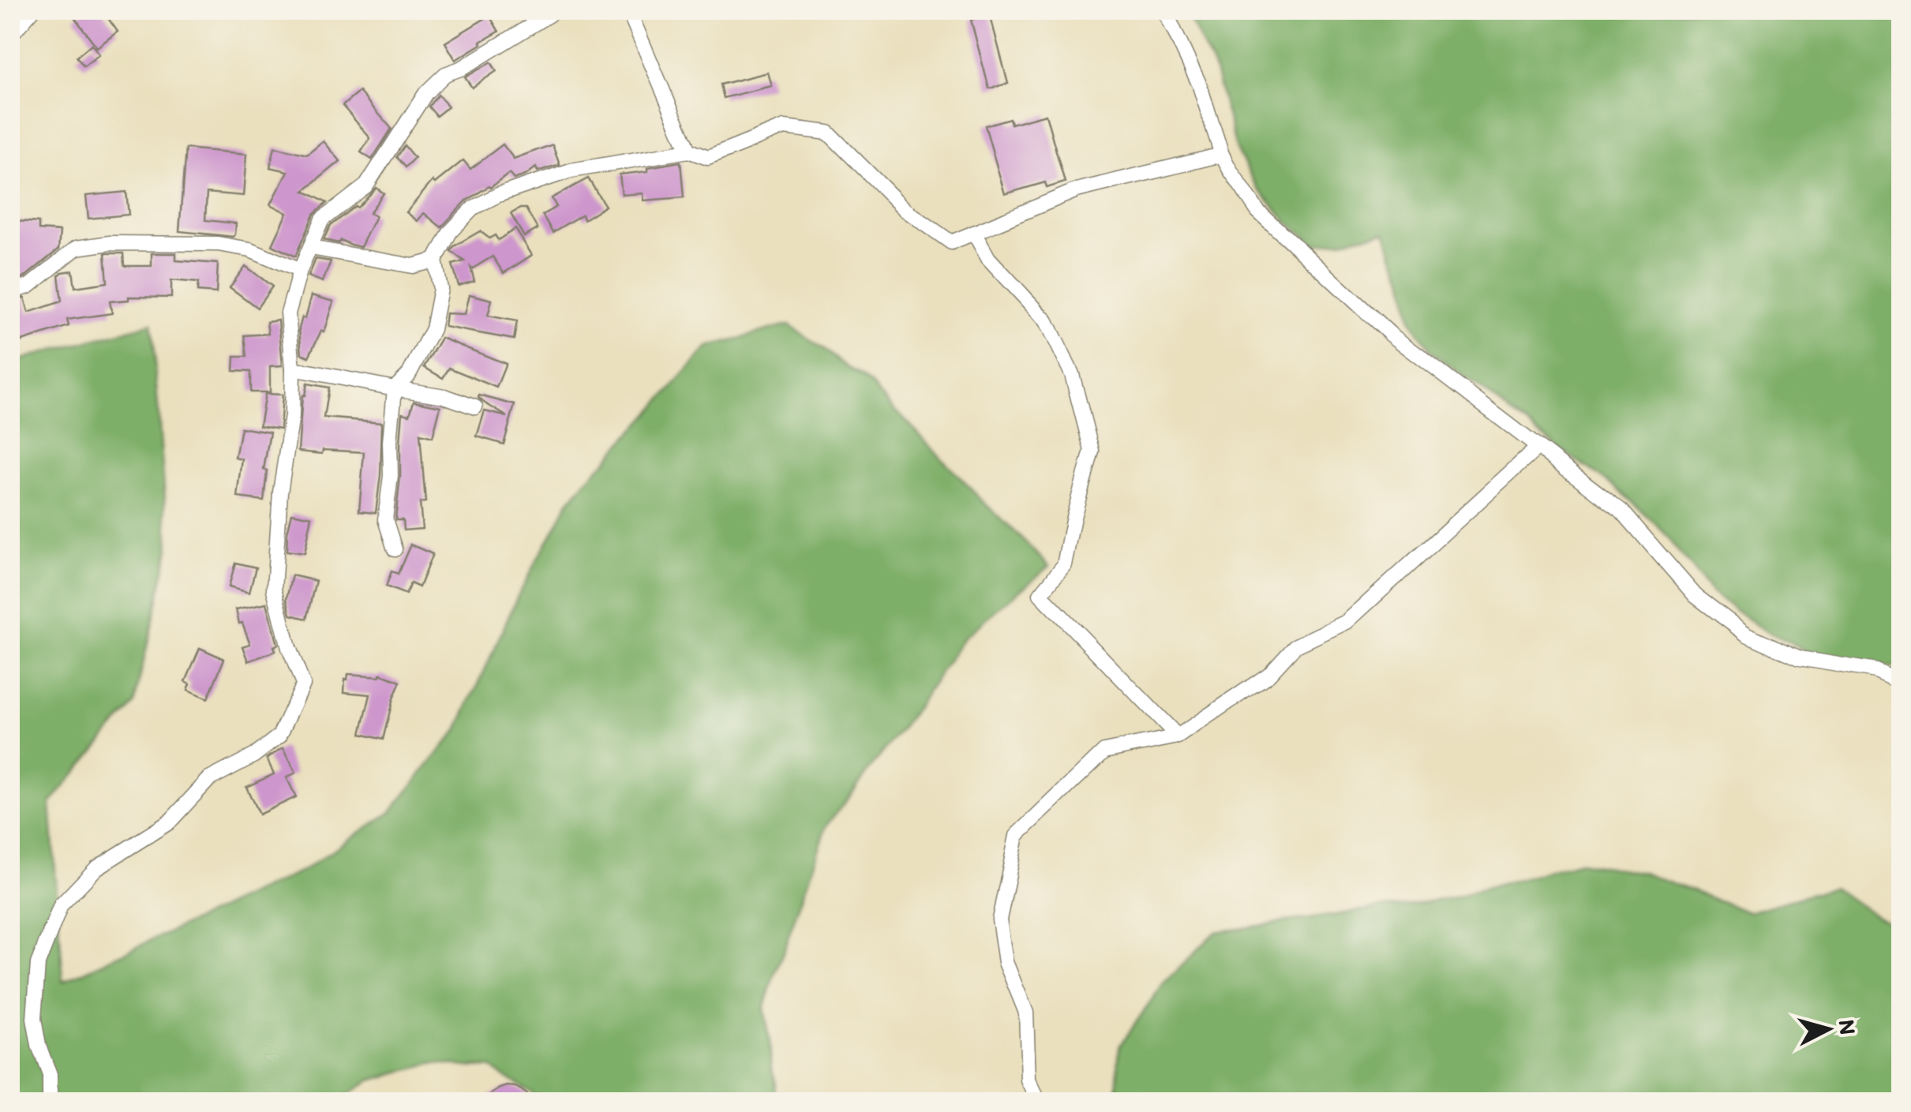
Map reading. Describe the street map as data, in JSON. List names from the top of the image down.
{
  "north": "right"
}
